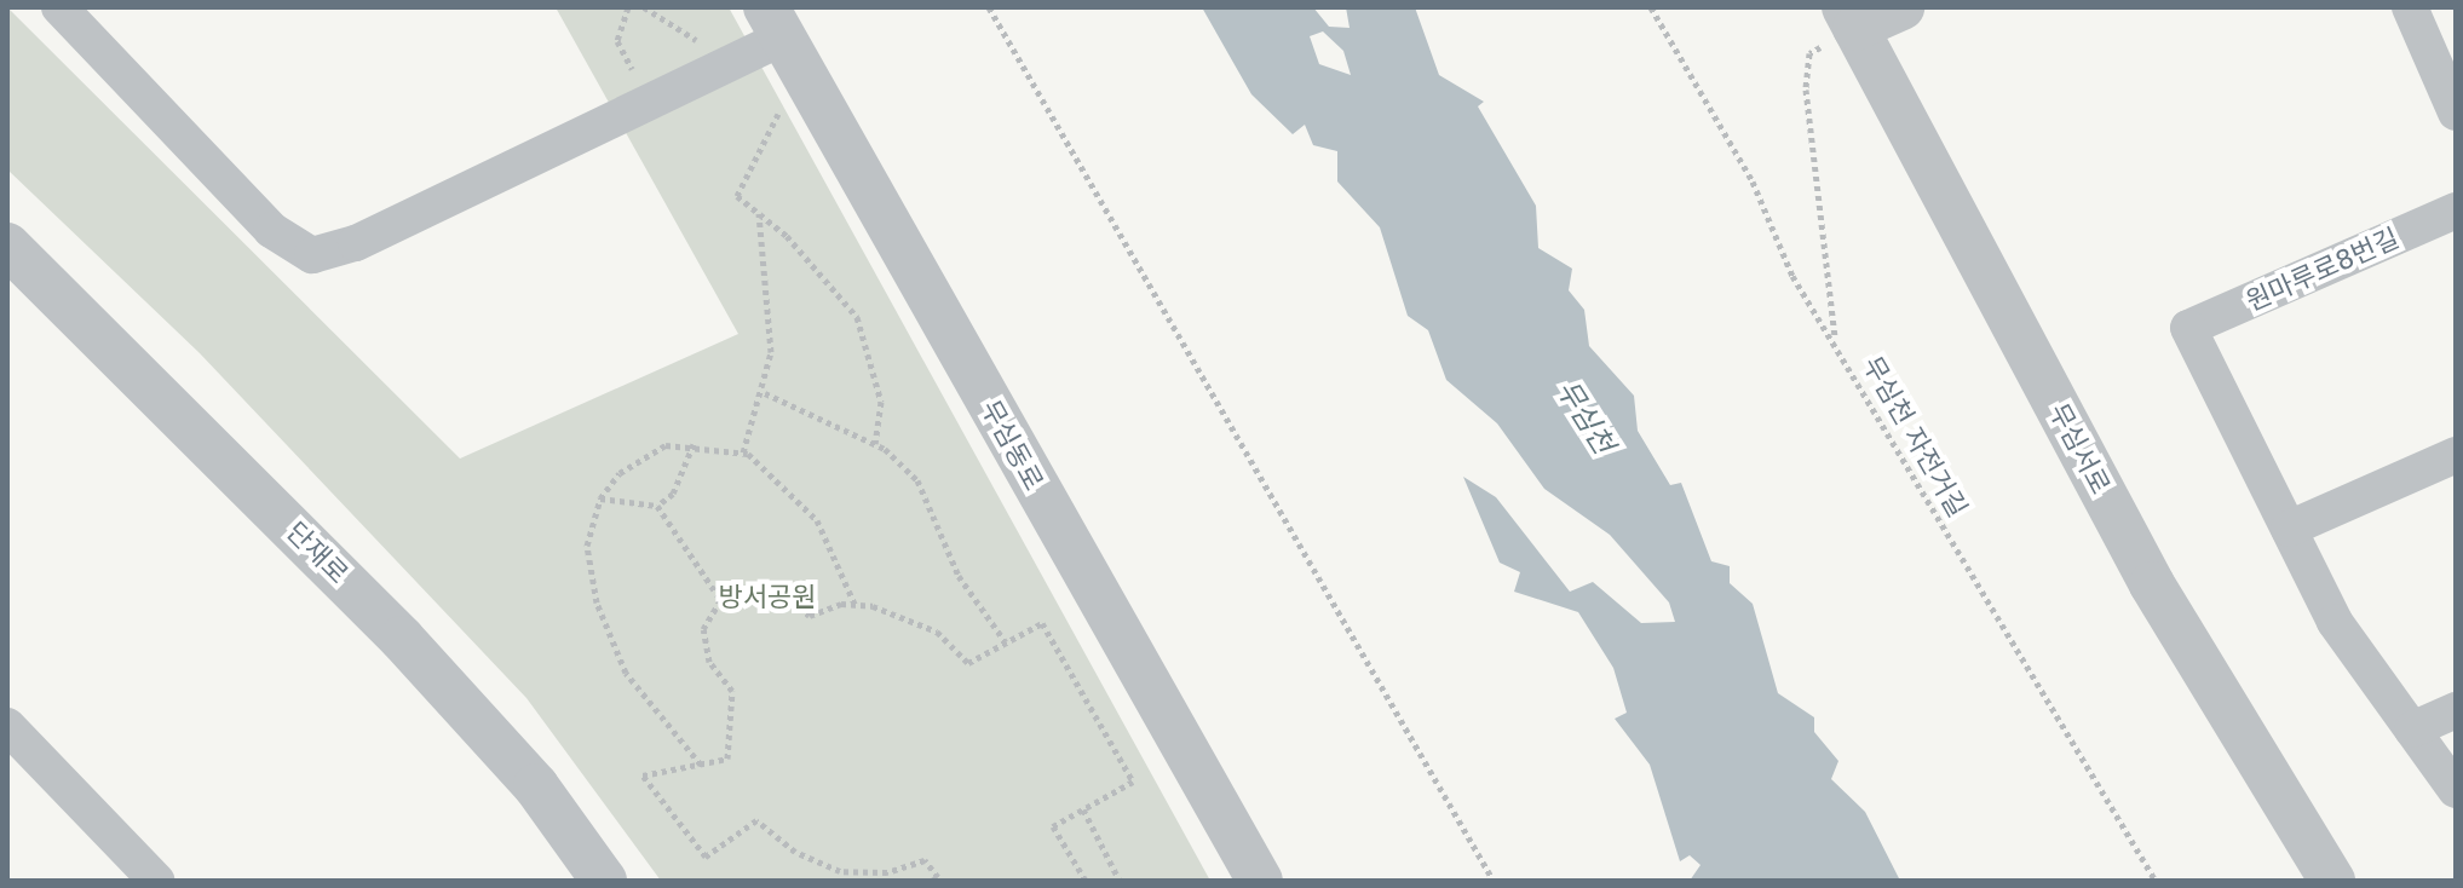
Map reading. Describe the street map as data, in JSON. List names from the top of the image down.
{
  "streets": {
    "street": [
      "원마루로8번길",
      "무심동로",
      "무심서로",
      "단재로"
    ],
    "path": ["무심천 자전거길"]
  },
  "water": ["무심천"],
  "parks": ["방서공원"]
}
